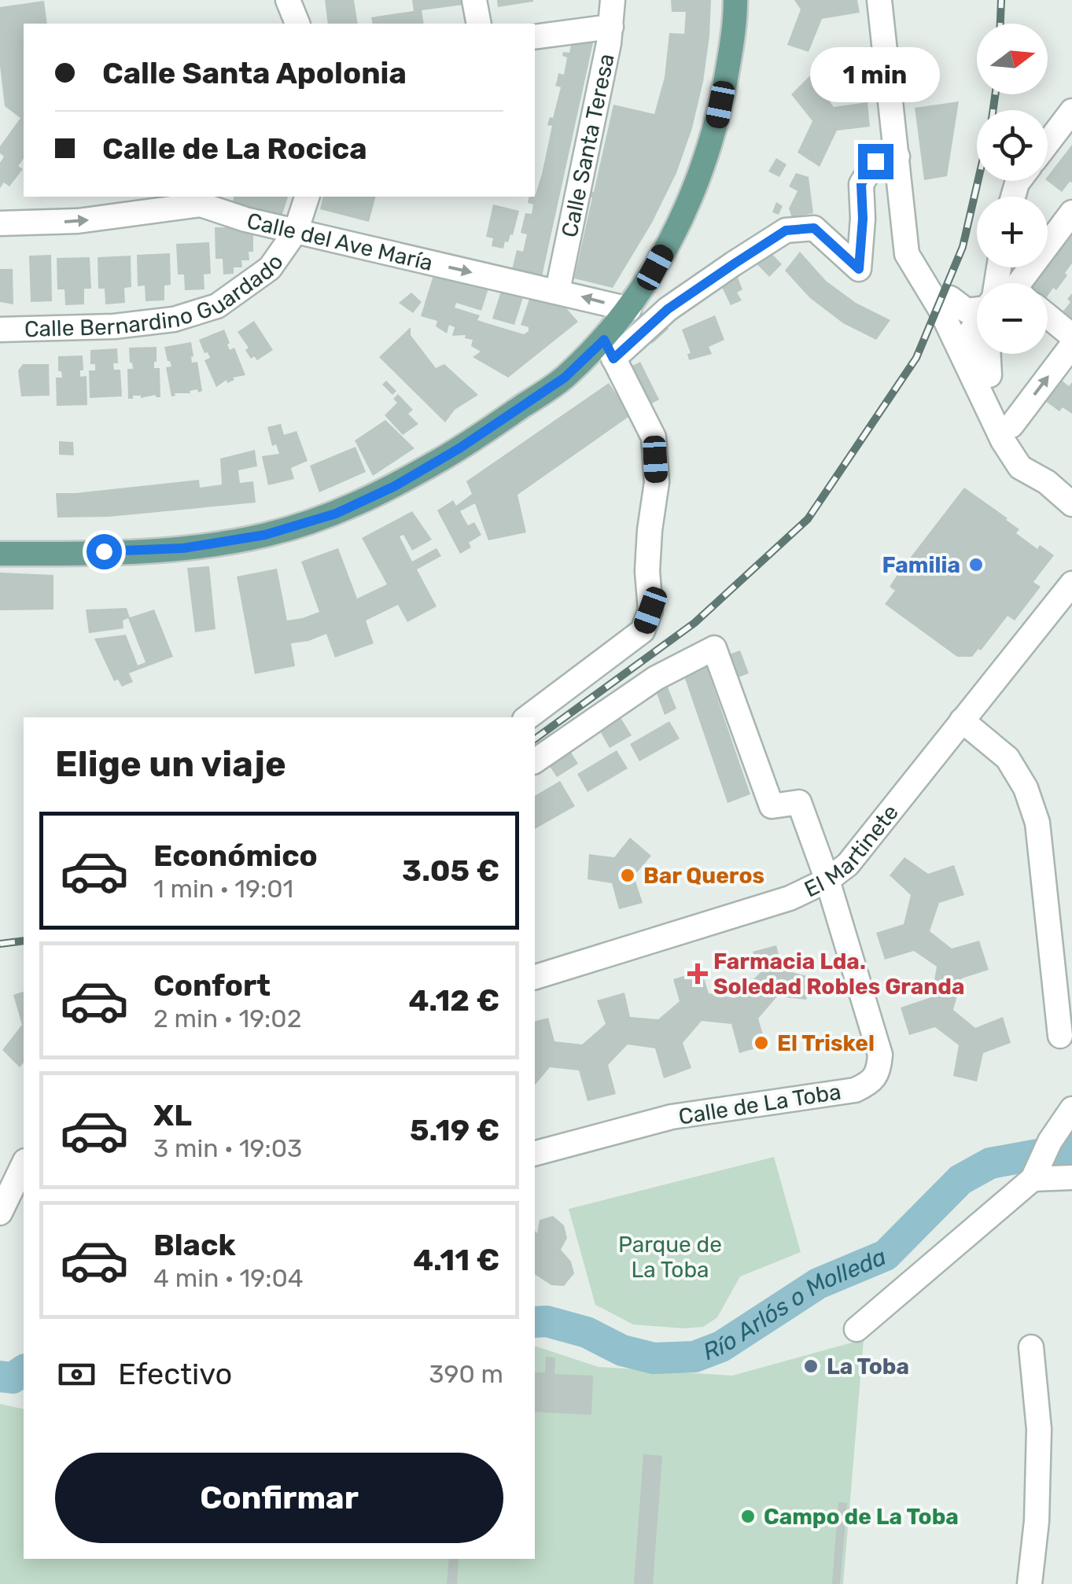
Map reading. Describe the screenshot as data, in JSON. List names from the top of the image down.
{
  "streets": {
    "street": [
      "Calle Santa Teresa",
      "Calle del Ave María",
      "Calle Bernardino Guardado",
      "El Martinete",
      "Calle de La Toba"
    ]
  },
  "crossings": [
    ["Calle Santa Teresa", "Calle del Ave María"],
    ["Calle del Ave María", "Calle Bernardino Guardado"],
    ["El Martinete", "Calle de La Toba"]
  ],
  "water": ["Río Arlós o Molleda"],
  "parks": ["Parque de La Toba"],
  "places": {
    "other": [
      "Familia",
      "Bar Queros",
      "El Triskel",
      "La Toba",
      "Campo de La Toba"
    ],
    "health": ["Farmacia Lda. Soledad Robles Granda"]
  },
  "north": "right",
  "page": {
    "map_buttons": ["+", "−"],
    "banner": ["Calle Santa Apolonia", "Calle de La Rocica"],
    "bubble": "1 min",
    "heading": "Elige un viaje",
    "list": [
      {
        "name": "Económico",
        "note": "1 min · 19:01",
        "value": "3.05 €"
      },
      {
        "name": "Confort",
        "note": "2 min · 19:02",
        "value": "4.12 €"
      },
      {
        "name": "XL",
        "note": "3 min · 19:03",
        "value": "5.19 €"
      },
      {
        "name": "Black",
        "note": "4 min · 19:04",
        "value": "4.11 €"
      }
    ],
    "pay": ["Efectivo", "390 m"],
    "buttons": "Confirmar"
  }
}
